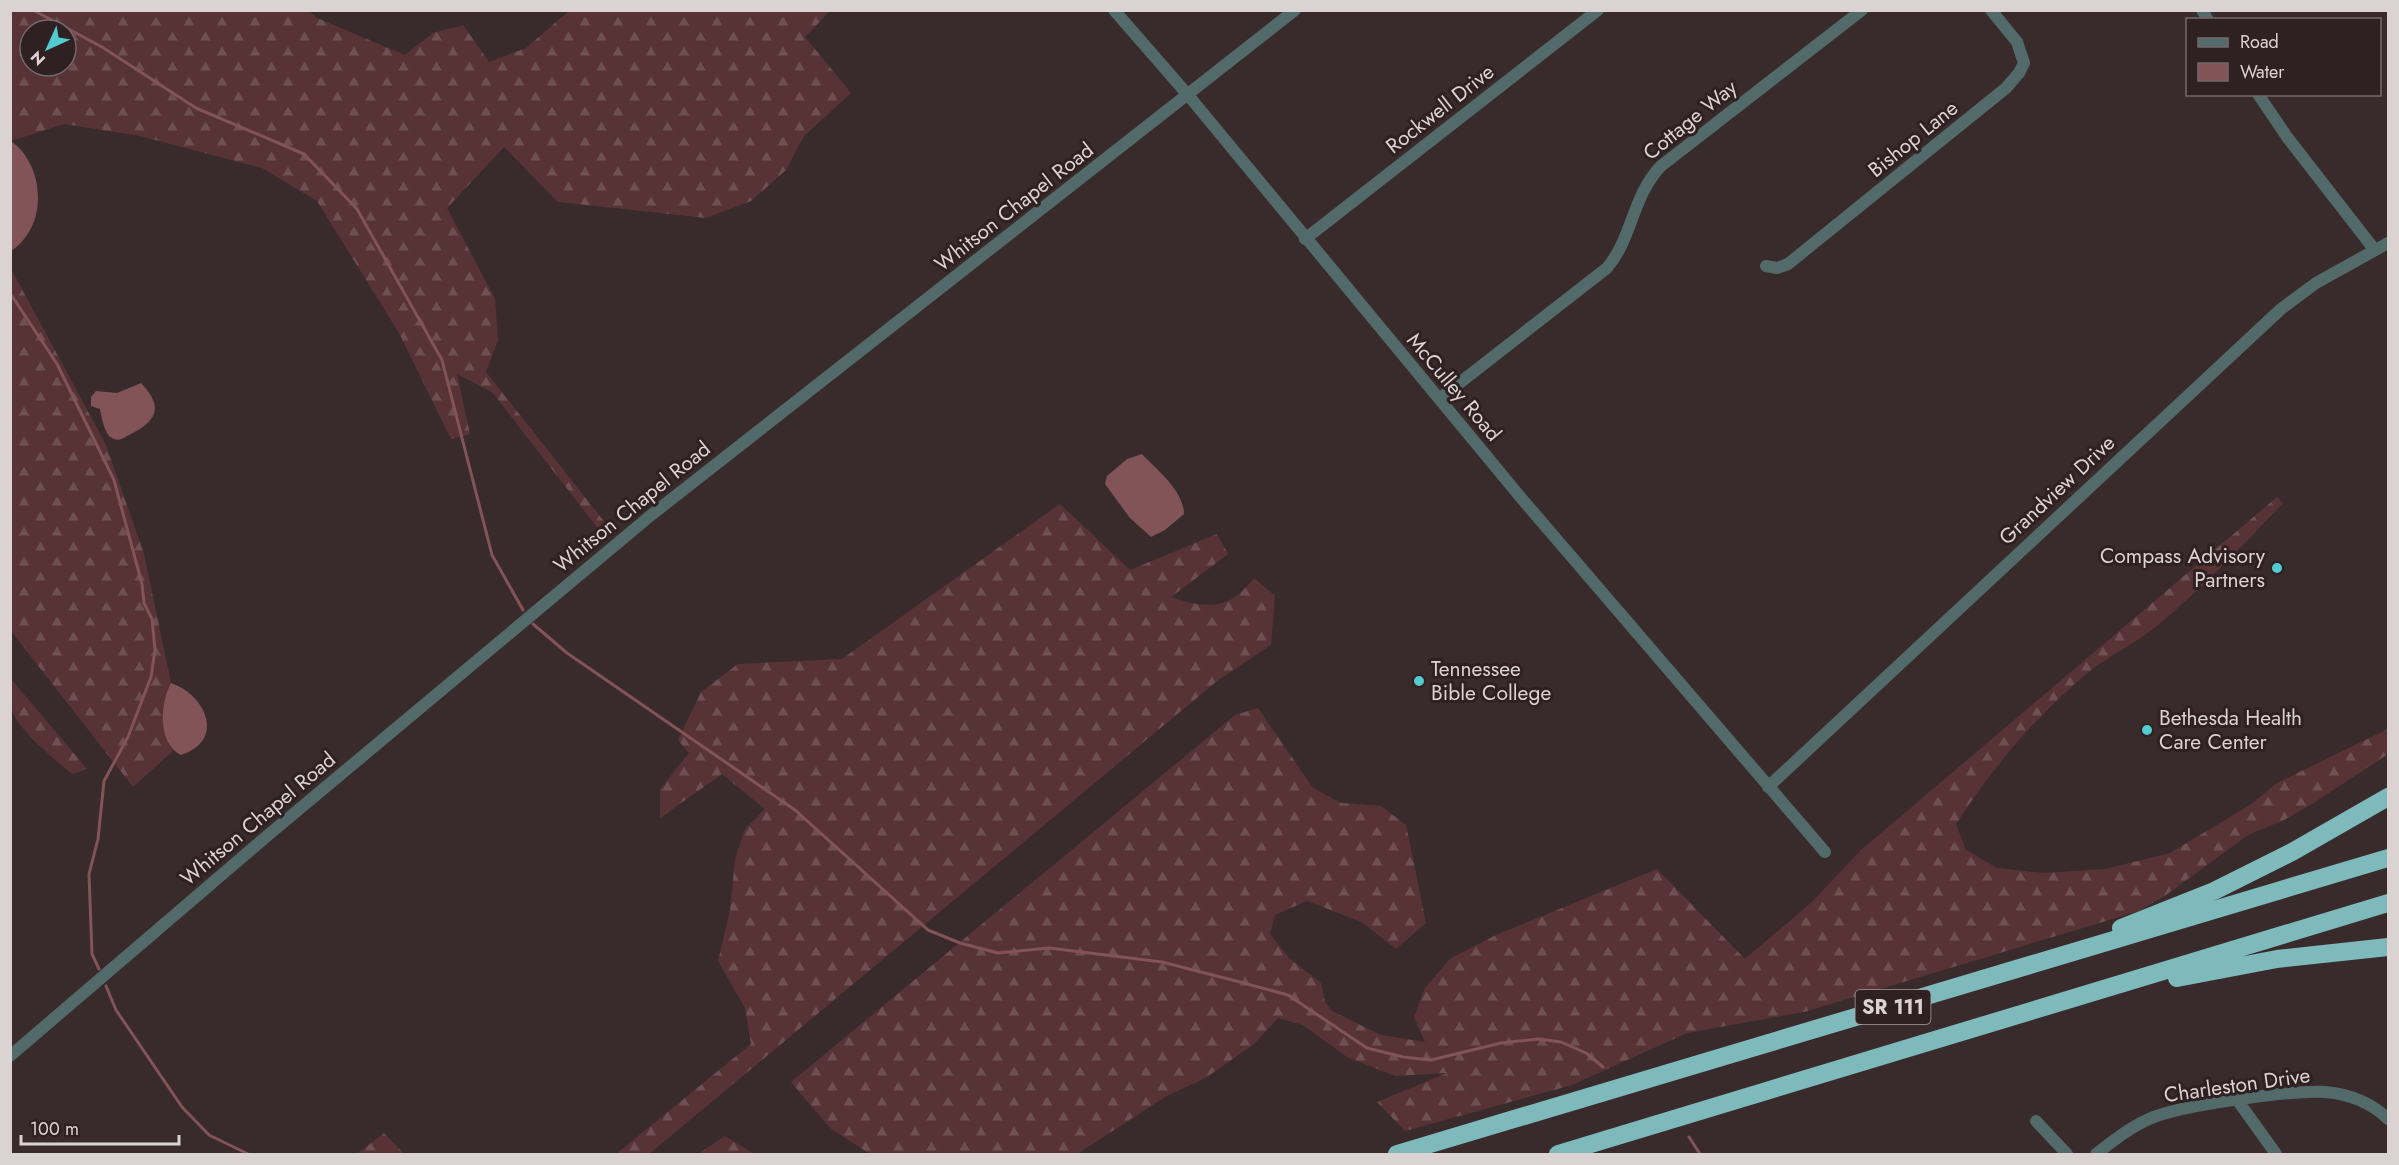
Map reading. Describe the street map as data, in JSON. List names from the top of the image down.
{
  "streets": {
    "highway": ["SR 111"],
    "street": [
      "Rockwell Drive",
      "Cottage Way",
      "Bishop Lane",
      "Whitson Chapel Road",
      "McCulley Road",
      "Grandview Drive",
      "Charleston Drive"
    ]
  },
  "crossings": [
    ["Rockwell Drive", "McCulley Road"],
    ["Cottage Way", "McCulley Road"],
    ["Whitson Chapel Road", "McCulley Road"],
    ["McCulley Road", "Grandview Drive"]
  ],
  "places": ["Compass Advisory Partners", "Tennessee Bible College", "Bethesda Health Care Center"],
  "legend": ["Road", "Water"],
  "scale_bar": "100 m",
  "north": "bottom left"
}
